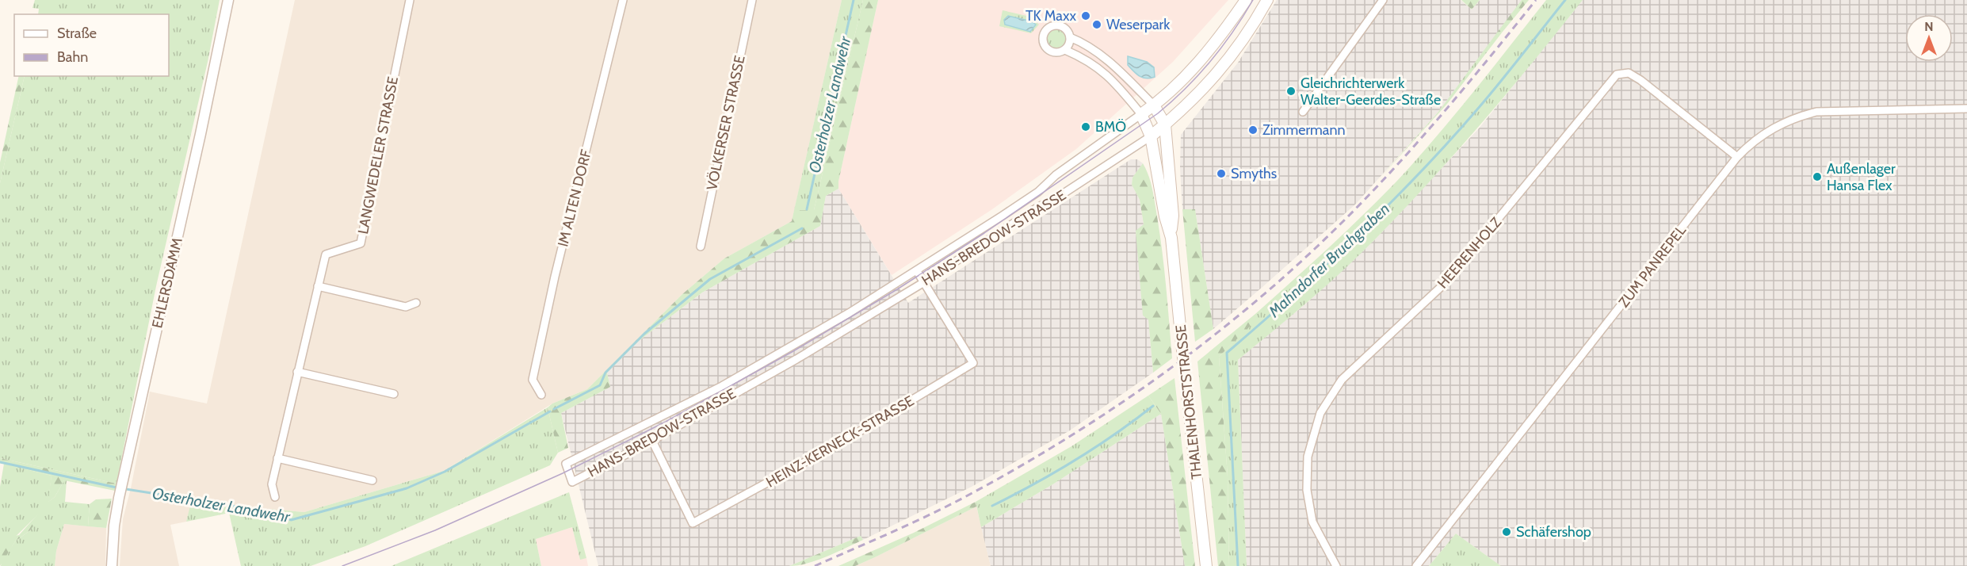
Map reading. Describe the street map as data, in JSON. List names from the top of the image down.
{
  "streets": {
    "main road": ["HANS-BREDOW-STRASSE", "THALENHORSTSTRASSE"],
    "street": [
      "VÖLKERSER STRASSE",
      "LANGWEDELER STRASSE",
      "IM ALTEN DORF",
      "HEERENHOLZ",
      "ZUM PANREPEL",
      "EHLERSDAMM",
      "HEINZ-KERNECK-STRASSE"
    ]
  },
  "crossings": [
    ["HANS-BREDOW-STRASSE", "THALENHORSTSTRASSE"],
    ["HANS-BREDOW-STRASSE", "HEINZ-KERNECK-STRASSE"],
    ["HEERENHOLZ", "ZUM PANREPEL"]
  ],
  "water": ["Osterholzer Landwehr", "Mahndorfer Bruchgraben"],
  "places": [
    "TK Maxx",
    "Weserpark",
    "Gleichrichterwerk Walter-Geerdes-Straße",
    "BMÖ",
    "Zimmermann",
    "Smyths",
    "Außenlager Hansa Flex",
    "Schäfershop"
  ],
  "legend": ["Straße", "Bahn"],
  "north": "top"
}
